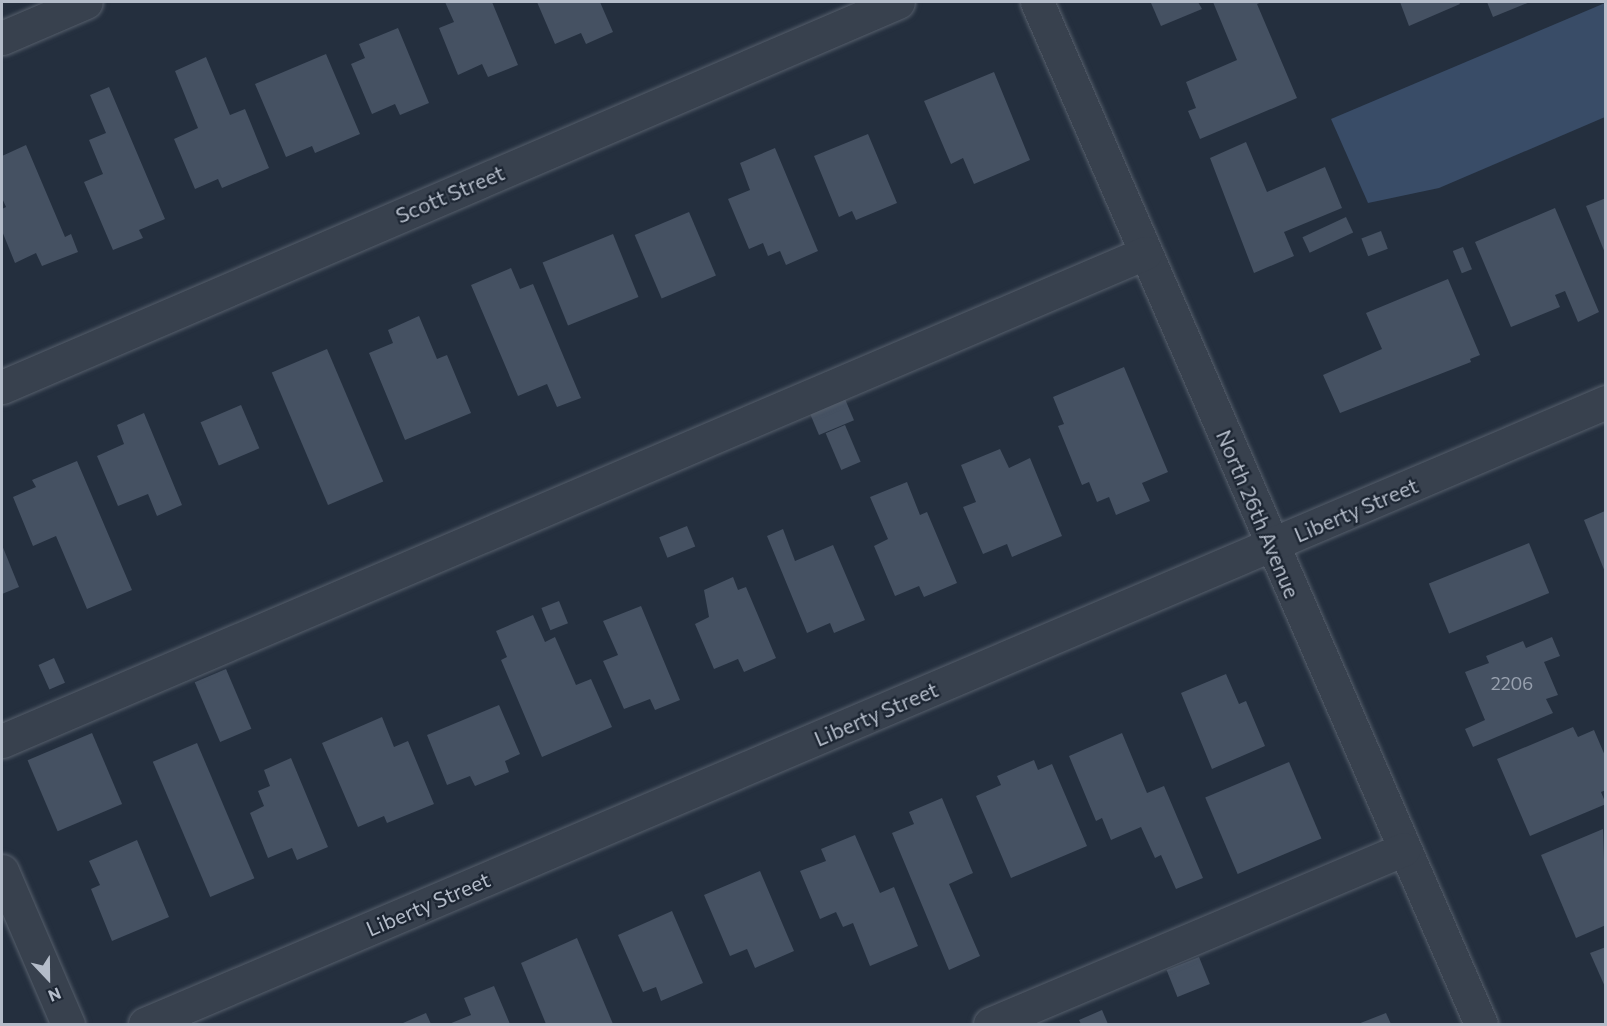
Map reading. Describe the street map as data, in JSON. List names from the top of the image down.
{
  "streets": {
    "street": ["Scott Street", "Liberty Street", "North 26th Avenue"]
  },
  "crossings": [
    ["Liberty Street", "North 26th Avenue"]
  ],
  "house_numbers": ["2206"],
  "north": "bottom"
}
